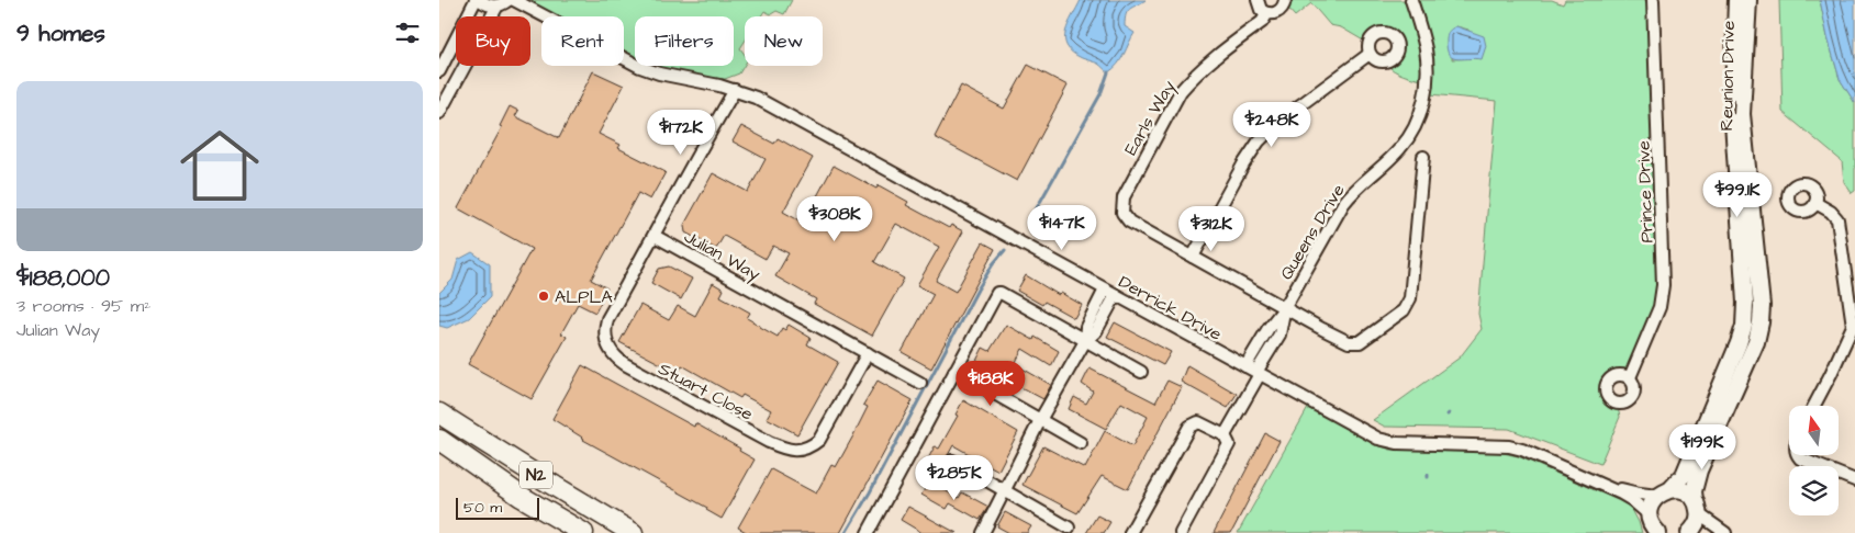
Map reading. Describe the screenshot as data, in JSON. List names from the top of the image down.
{
  "streets": {
    "highway": ["N2"],
    "street": [
      "Reunion Drive",
      "Earls Way",
      "Prince Drive",
      "Queens Drive",
      "Julian Way",
      "Derrick Drive",
      "Stuart Close"
    ]
  },
  "crossings": [
    ["Reunion Drive", "Derrick Drive"],
    ["Queens Drive", "Derrick Drive"],
    ["Julian Way", "Stuart Close"]
  ],
  "places": ["ALPLA"],
  "scale_bar": "50 m",
  "north": "top",
  "page": {
    "heading": "9 homes",
    "chip": [
      "Buy",
      "Rent",
      "Filters",
      "New"
    ],
    "list": [
      {
        "name": "$188,000",
        "note": "3 rooms · 95 m² · Julian Way"
      }
    ],
    "price": [
      "$248K",
      "$172K",
      "$99.1K",
      "$308K",
      "$147K",
      "$312K",
      "$188K",
      "$199K",
      "$285K"
    ],
    "scale": "50 m"
  }
}
